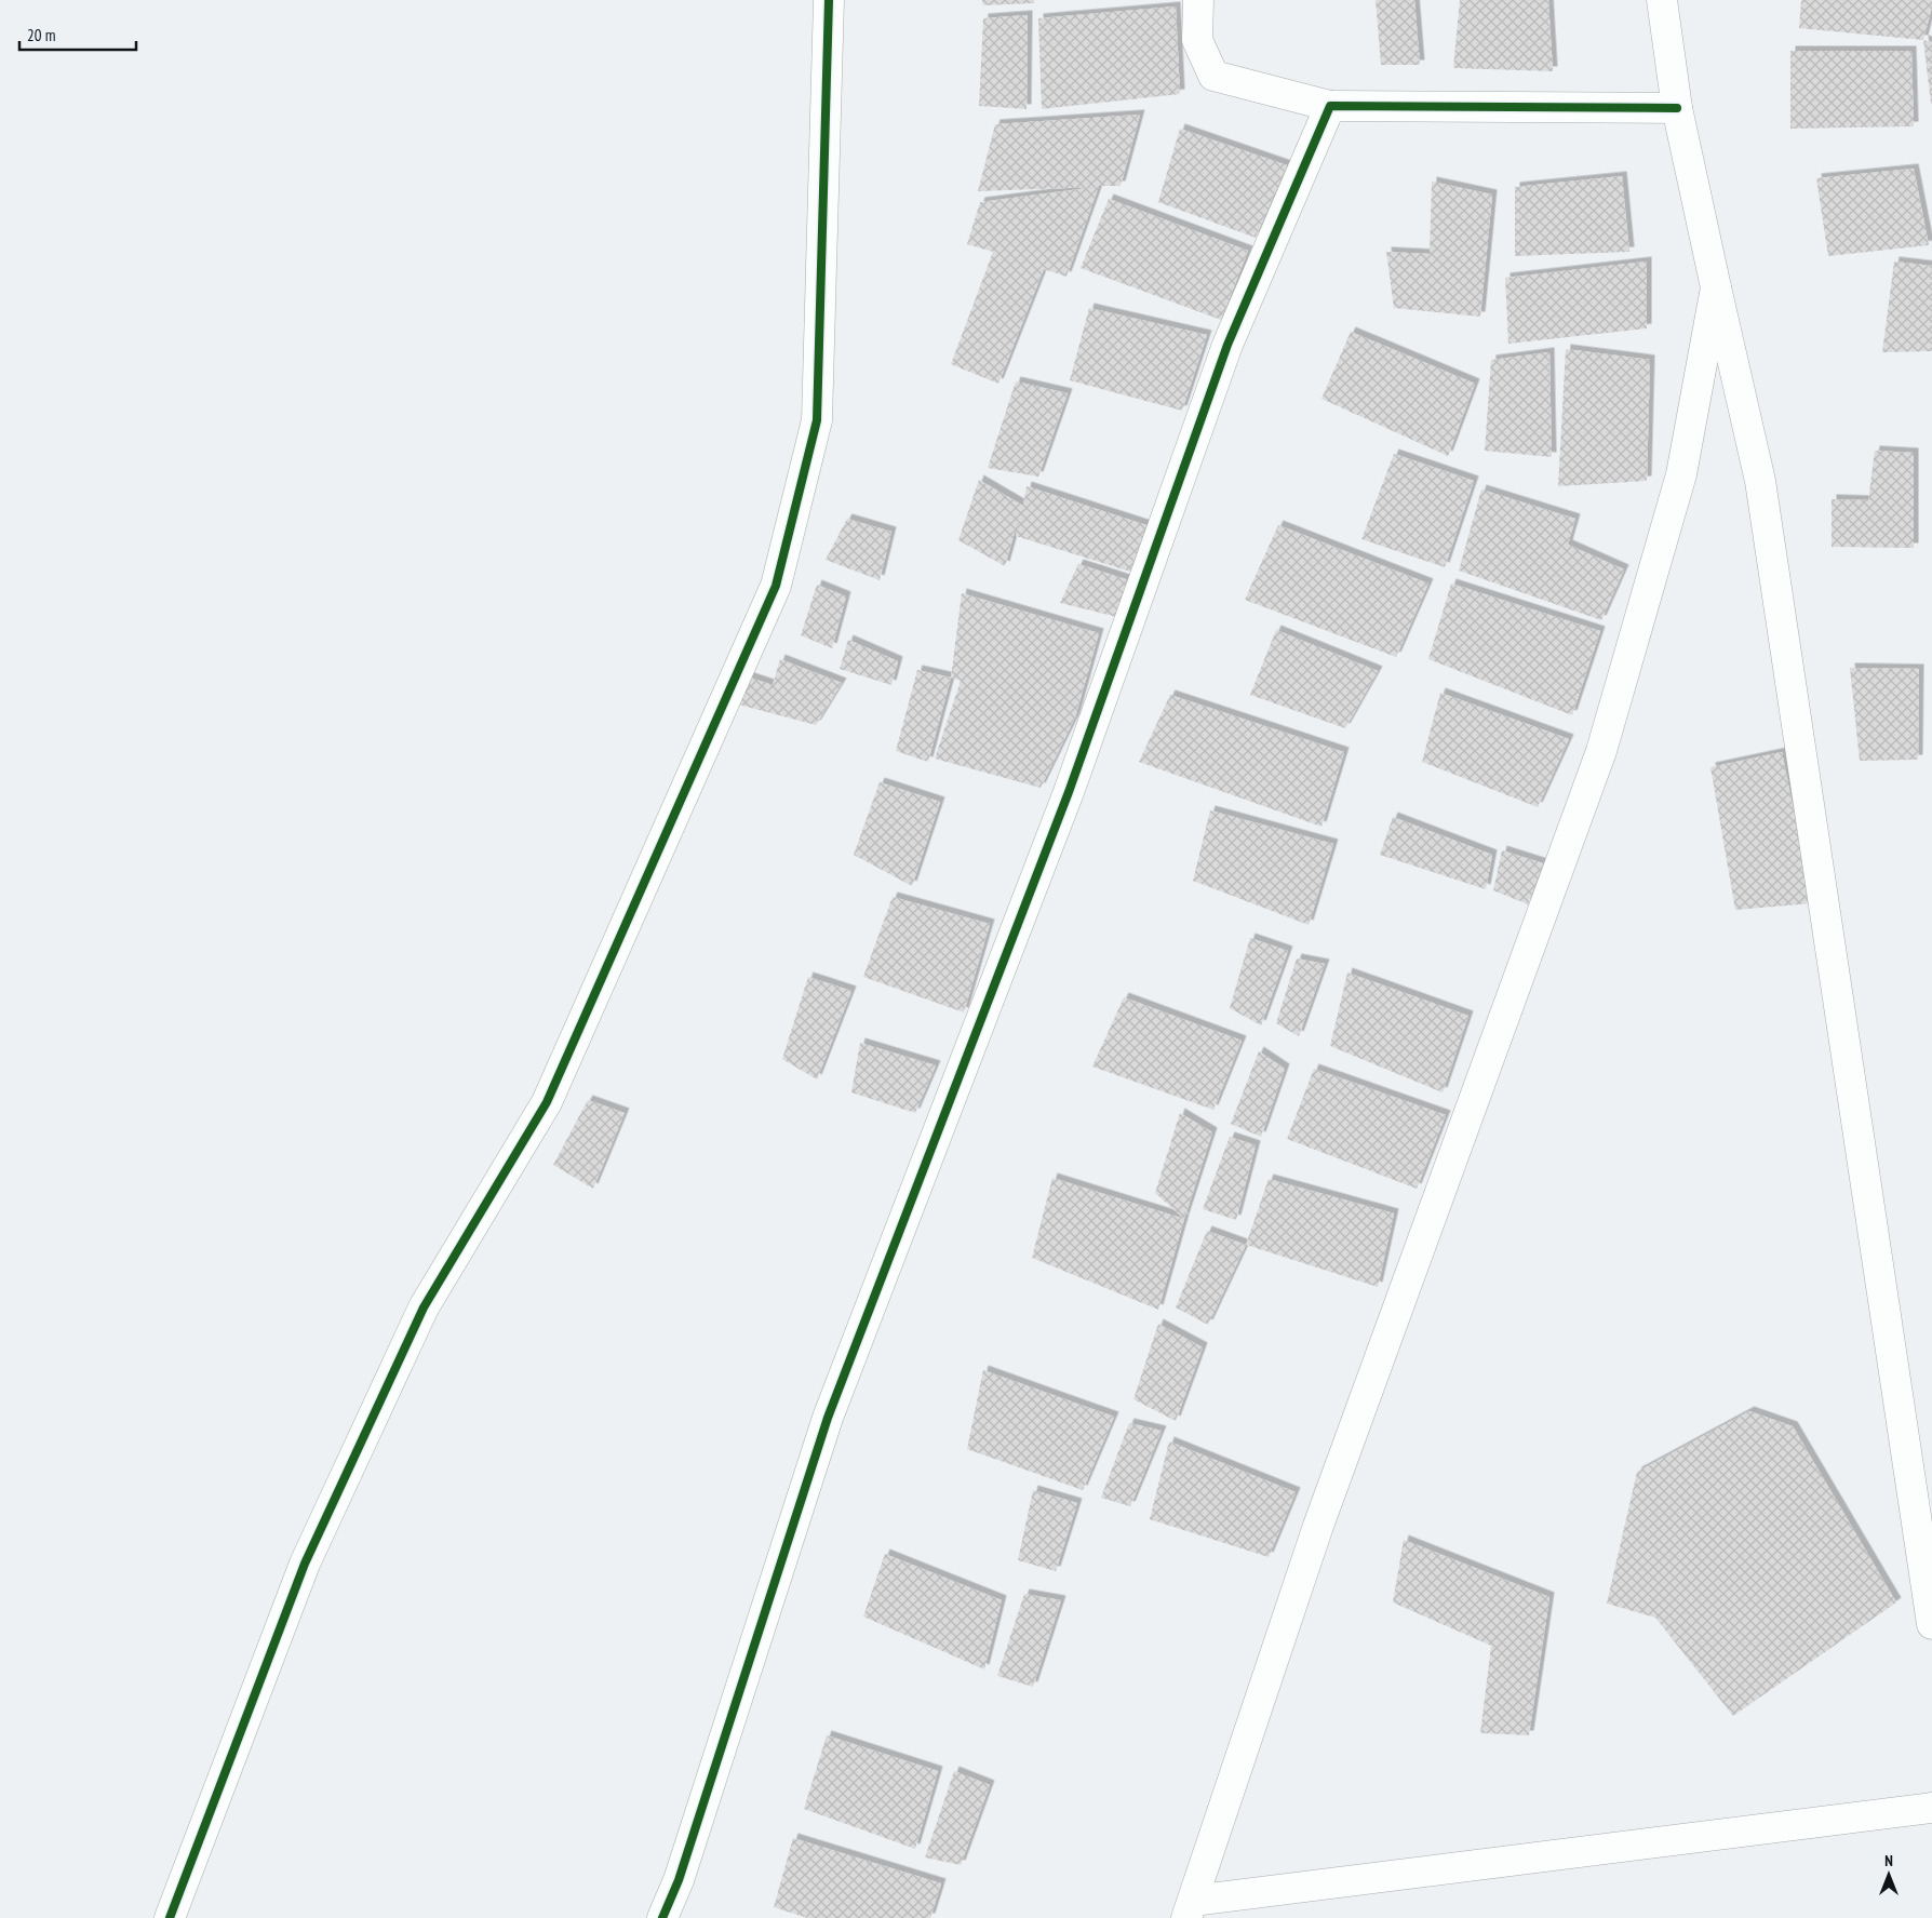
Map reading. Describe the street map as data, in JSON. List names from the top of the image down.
{
  "scale_bar": "20 m",
  "north": "top"
}
